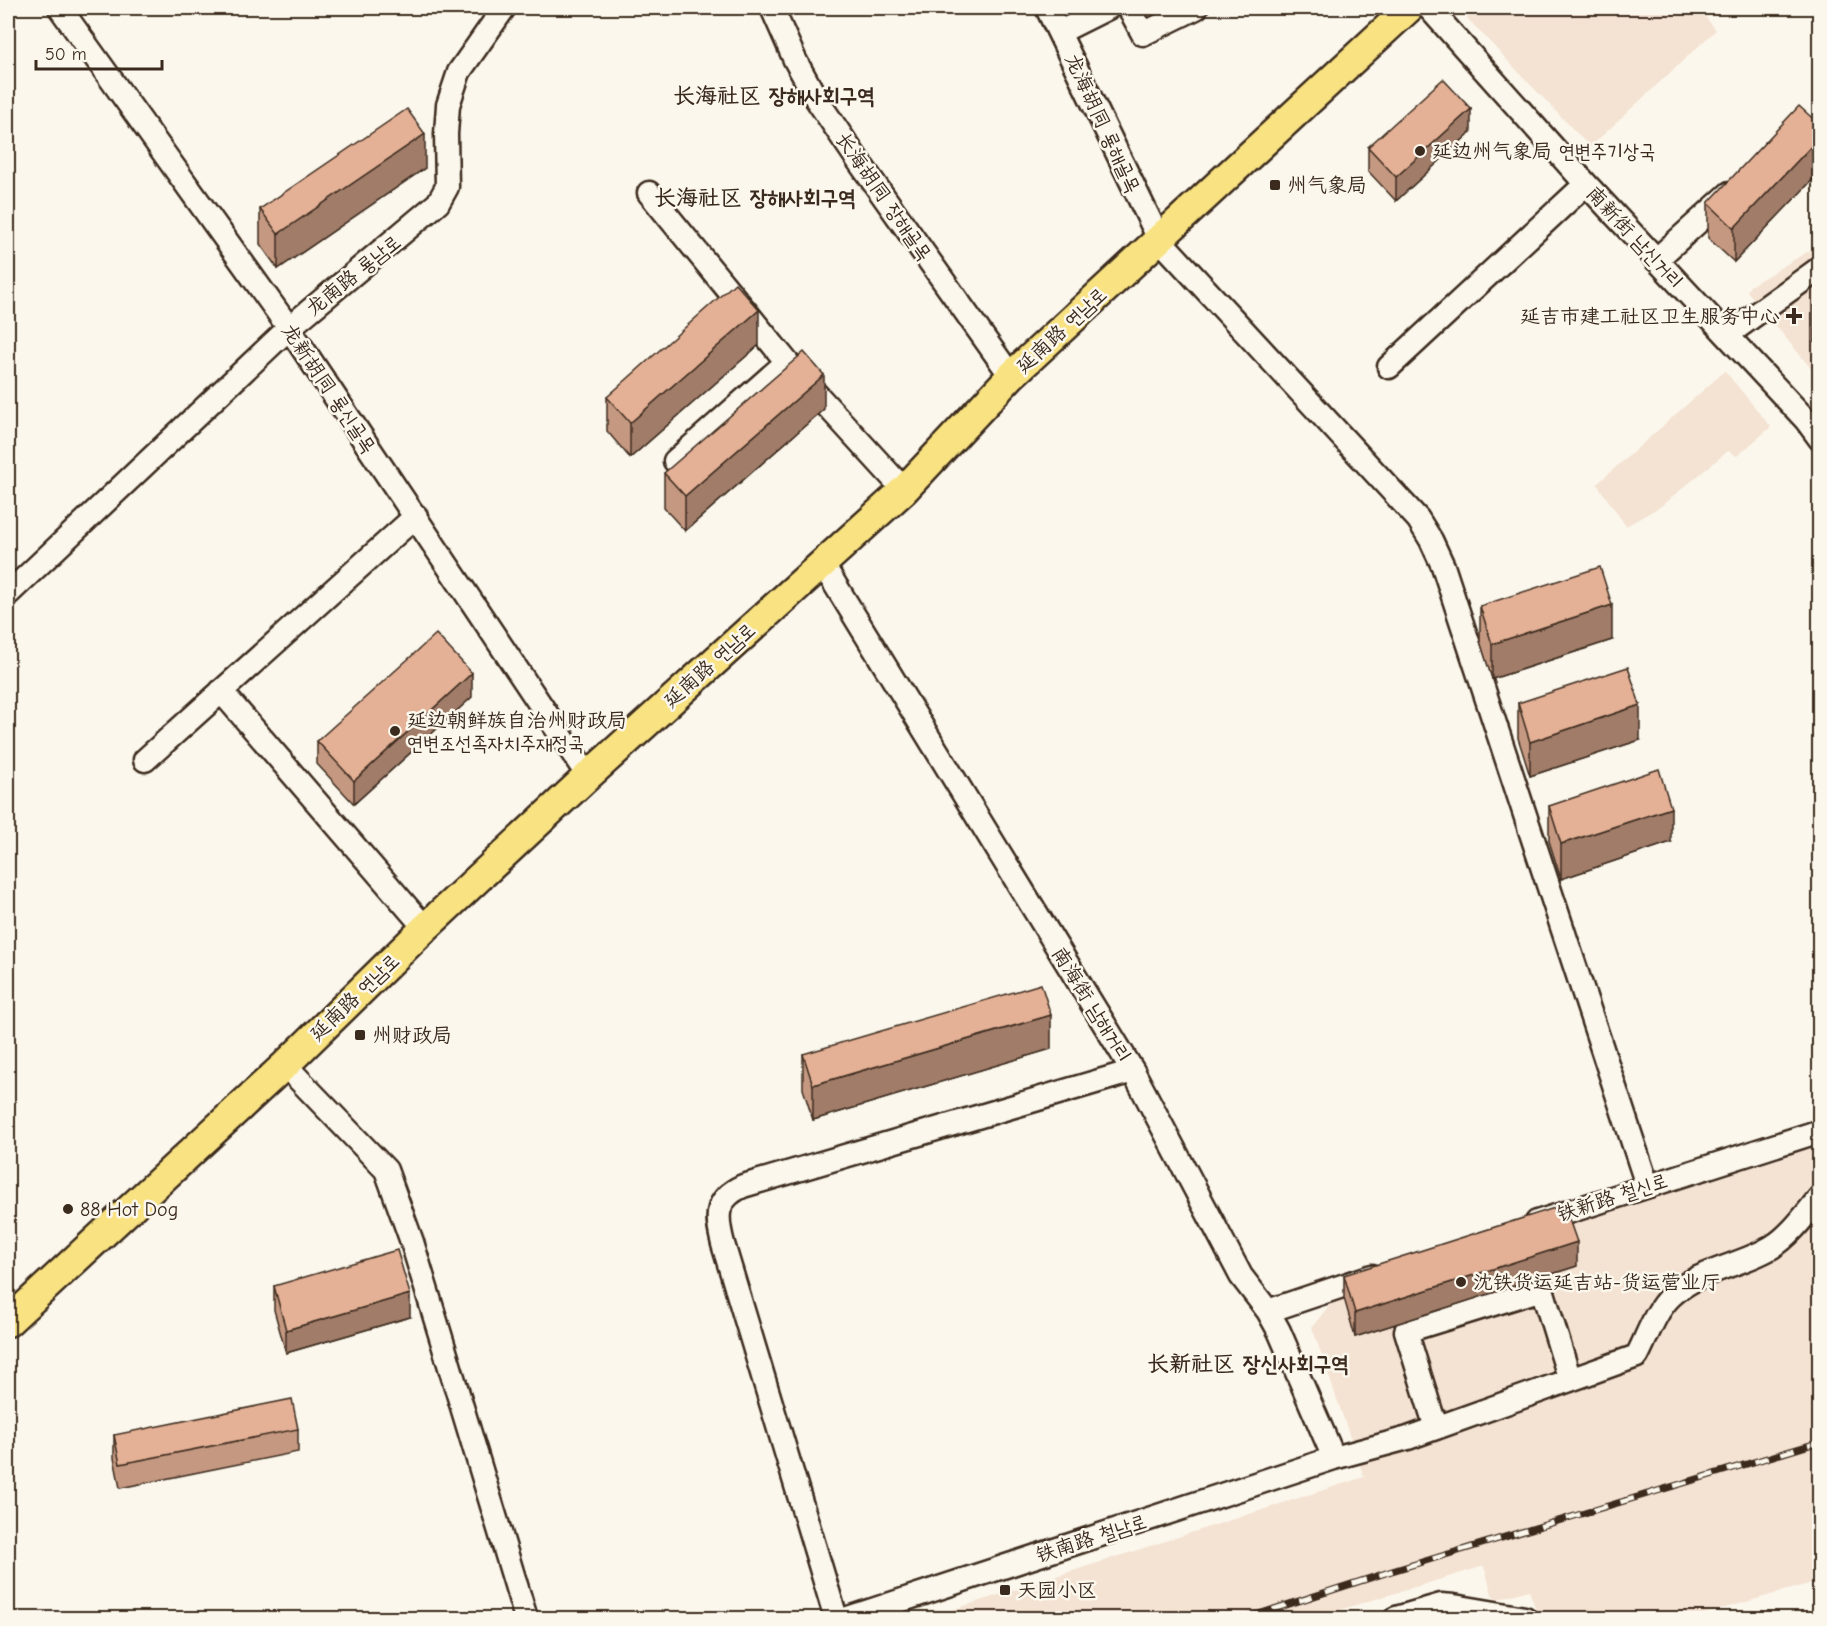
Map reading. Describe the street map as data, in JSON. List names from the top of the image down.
{
  "streets": {
    "main road": ["延南路 연남로"],
    "street": [
      "龙海胡同 룡해골목",
      "长海胡同 장해골목",
      "南新街 남신거리",
      "龙南路 룡남로",
      "龙新胡同 룡신골목",
      "南海街 남해거리",
      "铁新路 철신로",
      "铁南路 철남로"
    ]
  },
  "crossings": [
    ["龙海胡同 룡해골목", "延南路 연남로"],
    ["龙海胡同 룡해골목", "铁新路 철신로"],
    ["长海胡同 장해골목", "延南路 연남로"],
    ["龙南路 룡남로", "龙新胡同 룡신골목"],
    ["延南路 연남로", "龙新胡同 룡신골목"],
    ["延南路 연남로", "南海街 남해거리"],
    ["南海街 남해거리", "铁南路 철남로"]
  ],
  "districts": ["长海社区 장해사회구역", "长海社区 장해사회구역", "长新社区 장신사회구역"],
  "places": {
    "other": [
      "延边州气象局 연변주기상국",
      "延边朝鲜族自治州财政局 연변조선족자치주재정국",
      "88 Hot Dog",
      "沈铁货运延吉站-货运营业厅"
    ],
    "transit": ["州气象局", "州财政局", "天园小区"],
    "health": ["延吉市建工社区卫生服务中心"]
  },
  "scale_bar": "50 m"
}
